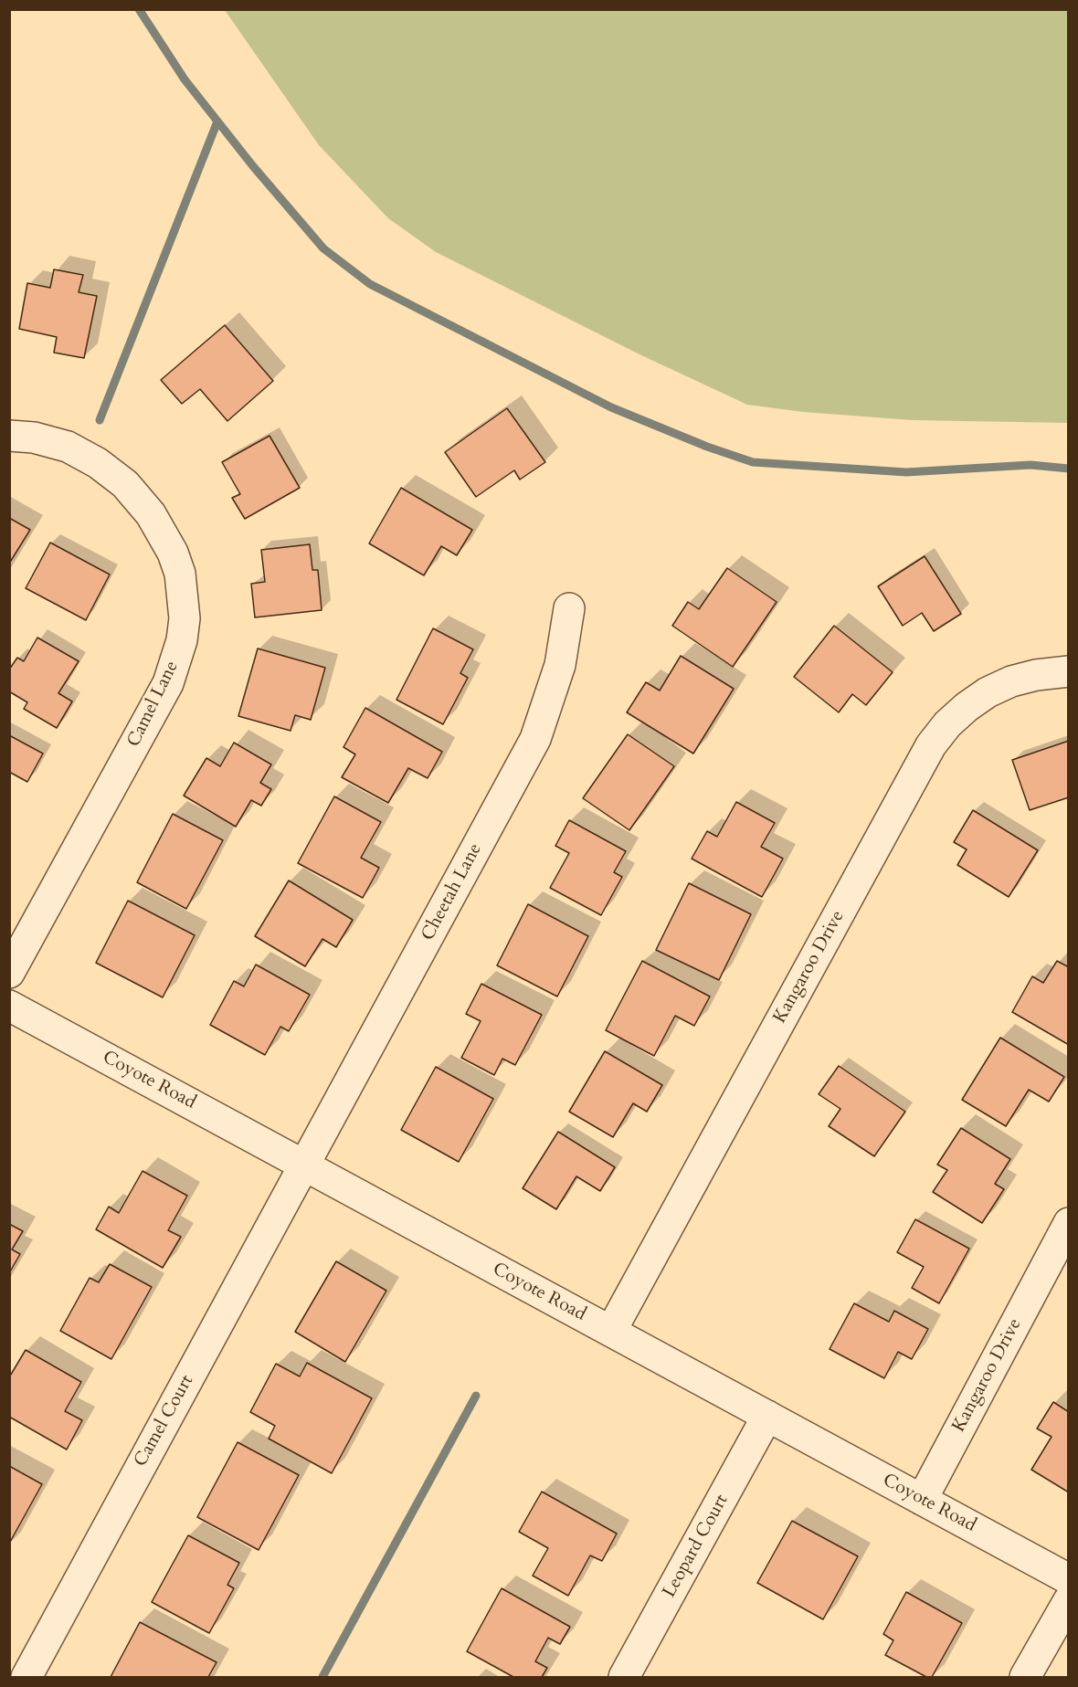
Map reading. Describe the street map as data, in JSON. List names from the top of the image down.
{
  "streets": {
    "street": [
      "Camel Lane",
      "Cheetah Lane",
      "Kangaroo Drive",
      "Coyote Road",
      "Camel Court",
      "Leopard Court"
    ]
  },
  "crossings": [
    ["Cheetah Lane", "Coyote Road"],
    ["Cheetah Lane", "Camel Court"],
    ["Kangaroo Drive", "Coyote Road"],
    ["Coyote Road", "Camel Court"],
    ["Coyote Road", "Leopard Court"]
  ]
}
